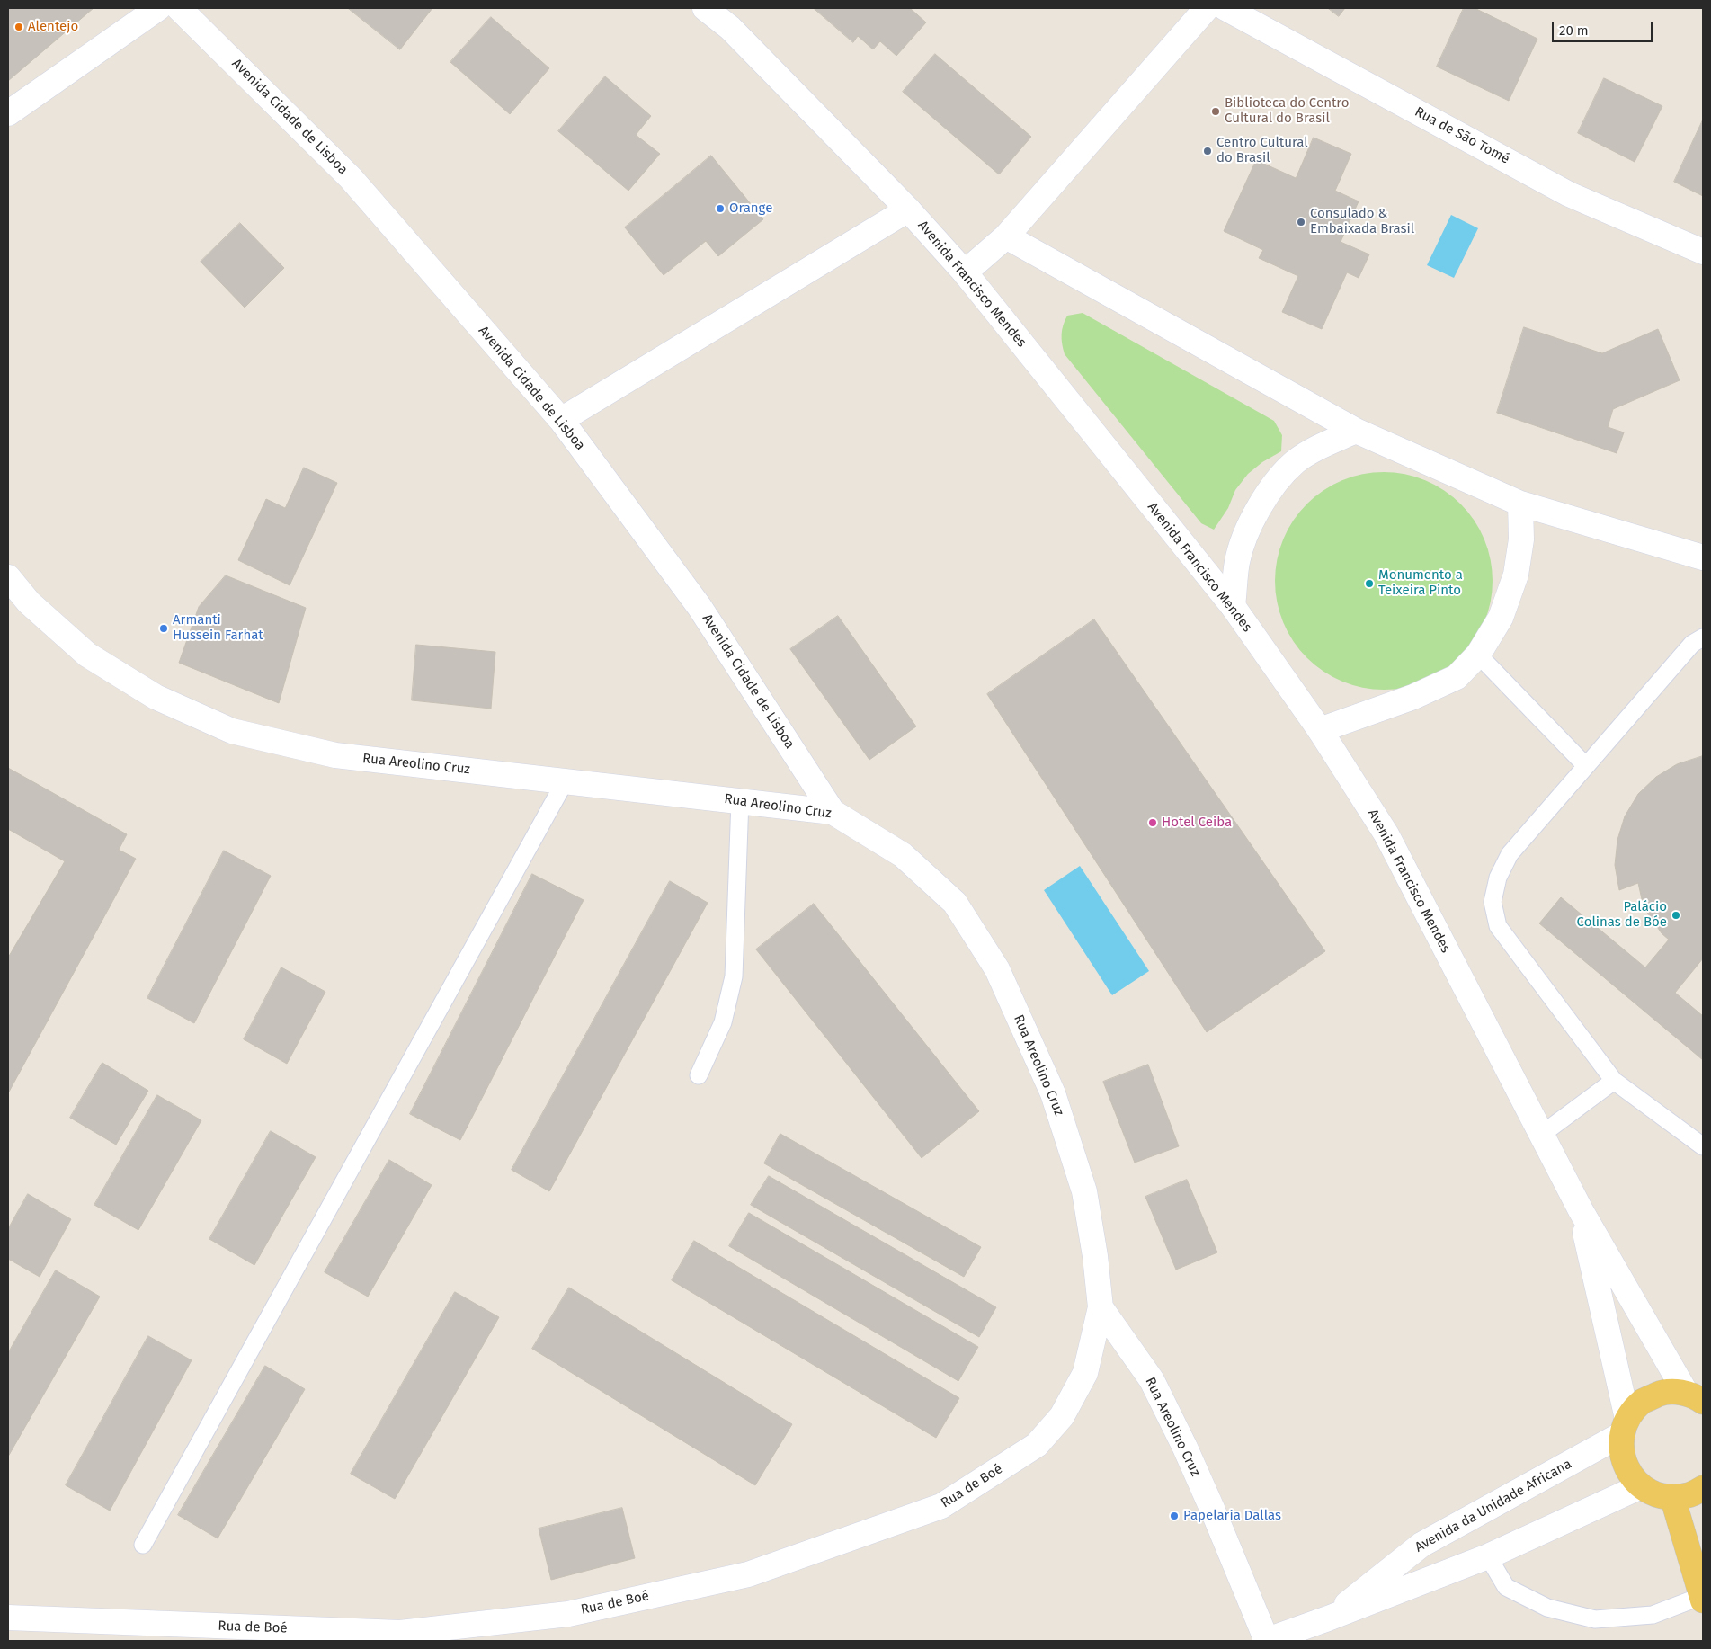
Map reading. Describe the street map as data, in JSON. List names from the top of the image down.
{
  "streets": {
    "street": [
      "Avenida Cidade de Lisboa",
      "Rua de São Tomé",
      "Avenida Francisco Mendes",
      "Rua Areolino Cruz",
      "Rua de Boé",
      "Avenida da Unidade Africana"
    ]
  },
  "crossings": [
    ["Avenida Cidade de Lisboa", "Rua Areolino Cruz"],
    ["Rua Areolino Cruz", "Rua de Boé"],
    ["Rua Areolino Cruz", "Avenida da Unidade Africana"]
  ],
  "places": [
    "Alentejo",
    "Biblioteca do Centro Cultural do Brasil",
    "Centro Cultural do Brasil",
    "Orange",
    "Consulado & Embaixada Brasil",
    "Monumento a Teixeira Pinto",
    "Armanti Hussein Farhat",
    "Hotel Ceiba",
    "Palácio Colinas de Bóe",
    "Papelaria Dallas"
  ],
  "scale_bar": "20 m"
}
